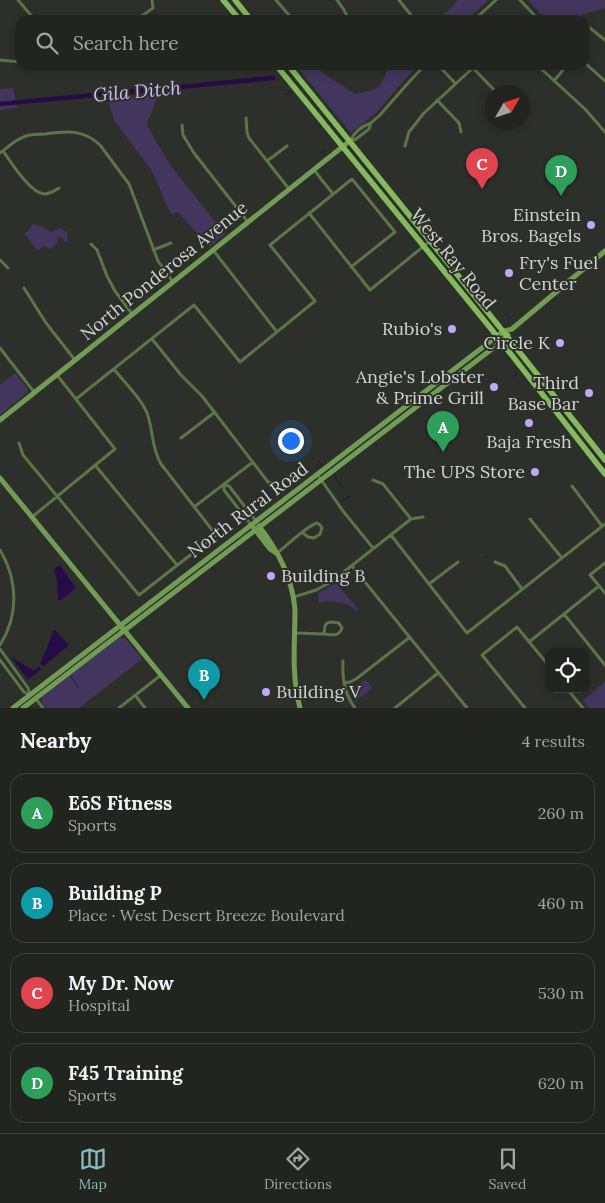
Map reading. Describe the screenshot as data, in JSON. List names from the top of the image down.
{
  "streets": {
    "main road": ["West Ray Road", "North Ponderosa Avenue", "North Rural Road"]
  },
  "crossings": [
    ["West Ray Road", "North Ponderosa Avenue"],
    ["West Ray Road", "North Rural Road"]
  ],
  "water": ["Gila Ditch"],
  "places": [
    "Einstein Bros. Bagels",
    "Fry's Fuel Center",
    "Rubio's",
    "Circle K",
    "Angie's Lobster & Prime Grill",
    "Third Base Bar",
    "Baja Fresh",
    "The UPS Store",
    "Building B",
    "Building V"
  ],
  "north": "top right",
  "page": {
    "search": "Search here",
    "pins": [
      "C",
      "D",
      "A",
      "B"
    ],
    "heading": ["Nearby", "4 results"],
    "list": [
      {
        "mark": "A",
        "name": "EōS Fitness",
        "note": "Sports",
        "value": "260 m"
      },
      {
        "mark": "B",
        "name": "Building P",
        "note": "Place · West Desert Breeze Boulevard",
        "value": "460 m"
      },
      {
        "mark": "C",
        "name": "My Dr. Now",
        "note": "Hospital",
        "value": "530 m"
      },
      {
        "mark": "D",
        "name": "F45 Training",
        "note": "Sports",
        "value": "620 m"
      }
    ],
    "nav": ["Map", "Directions", "Saved"]
  }
}
